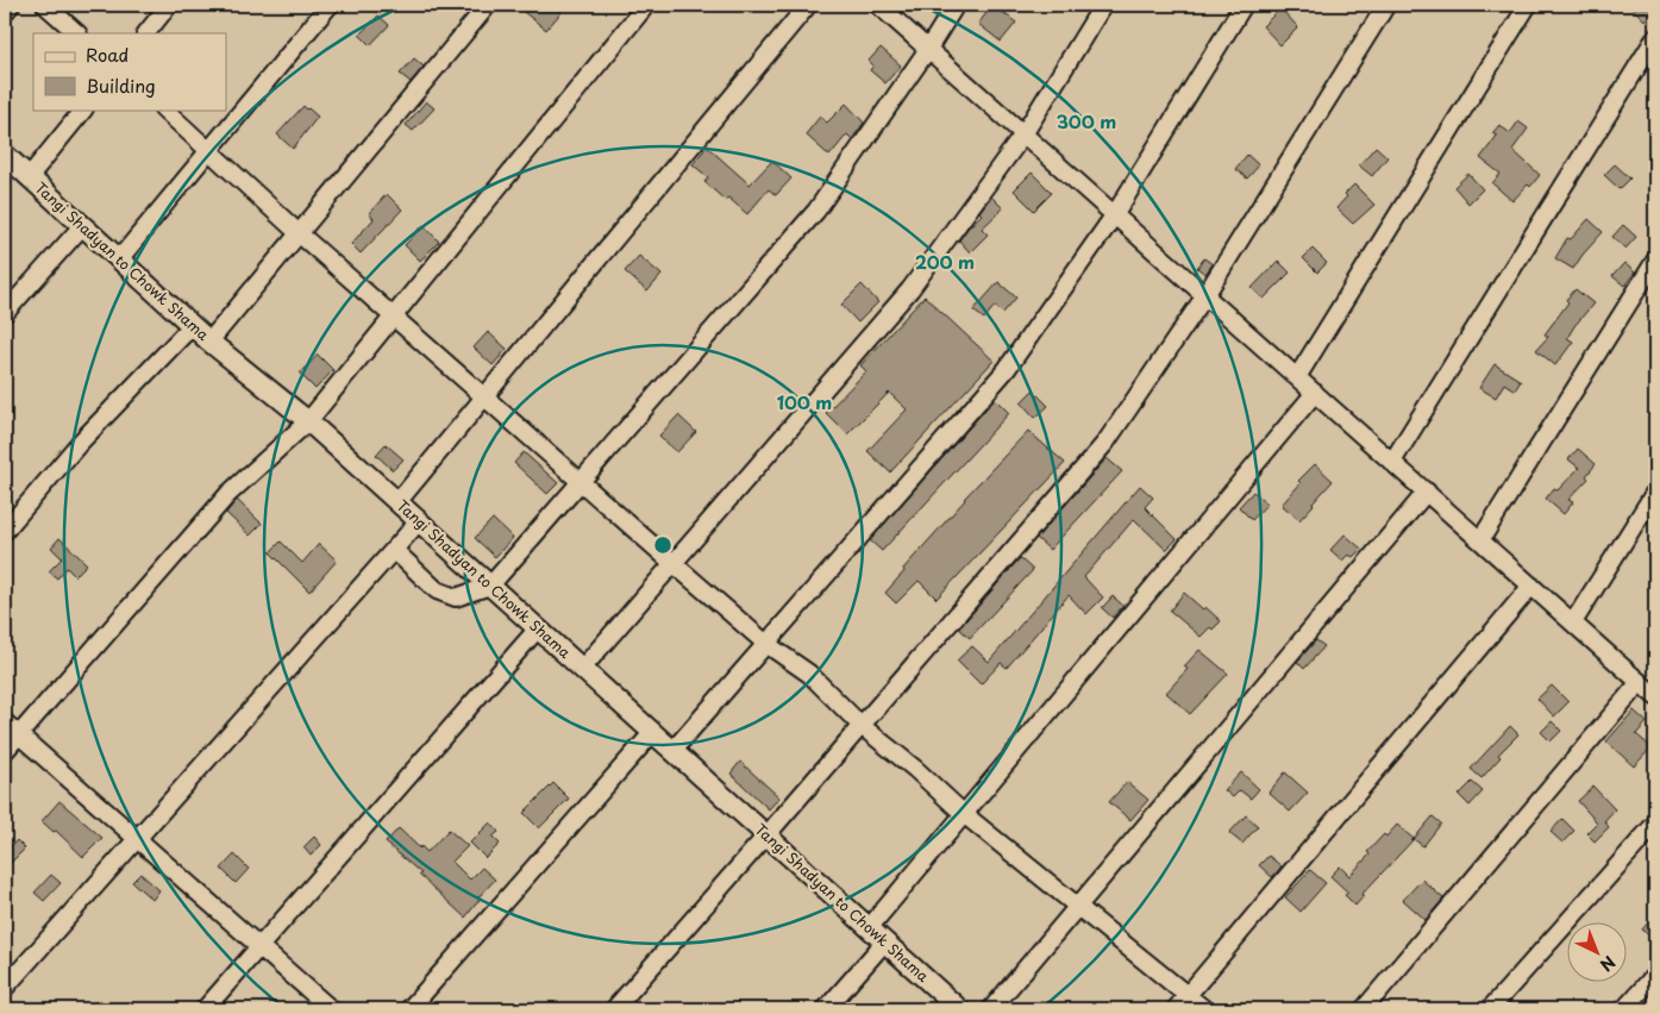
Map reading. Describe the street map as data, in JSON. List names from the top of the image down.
{
  "streets": {
    "main road": ["Tangi Shadyan to Chowk Shama"]
  },
  "legend": ["Road", "Building"],
  "north": "bottom right",
  "rings": ["300 m", "200 m", "100 m"]
}
